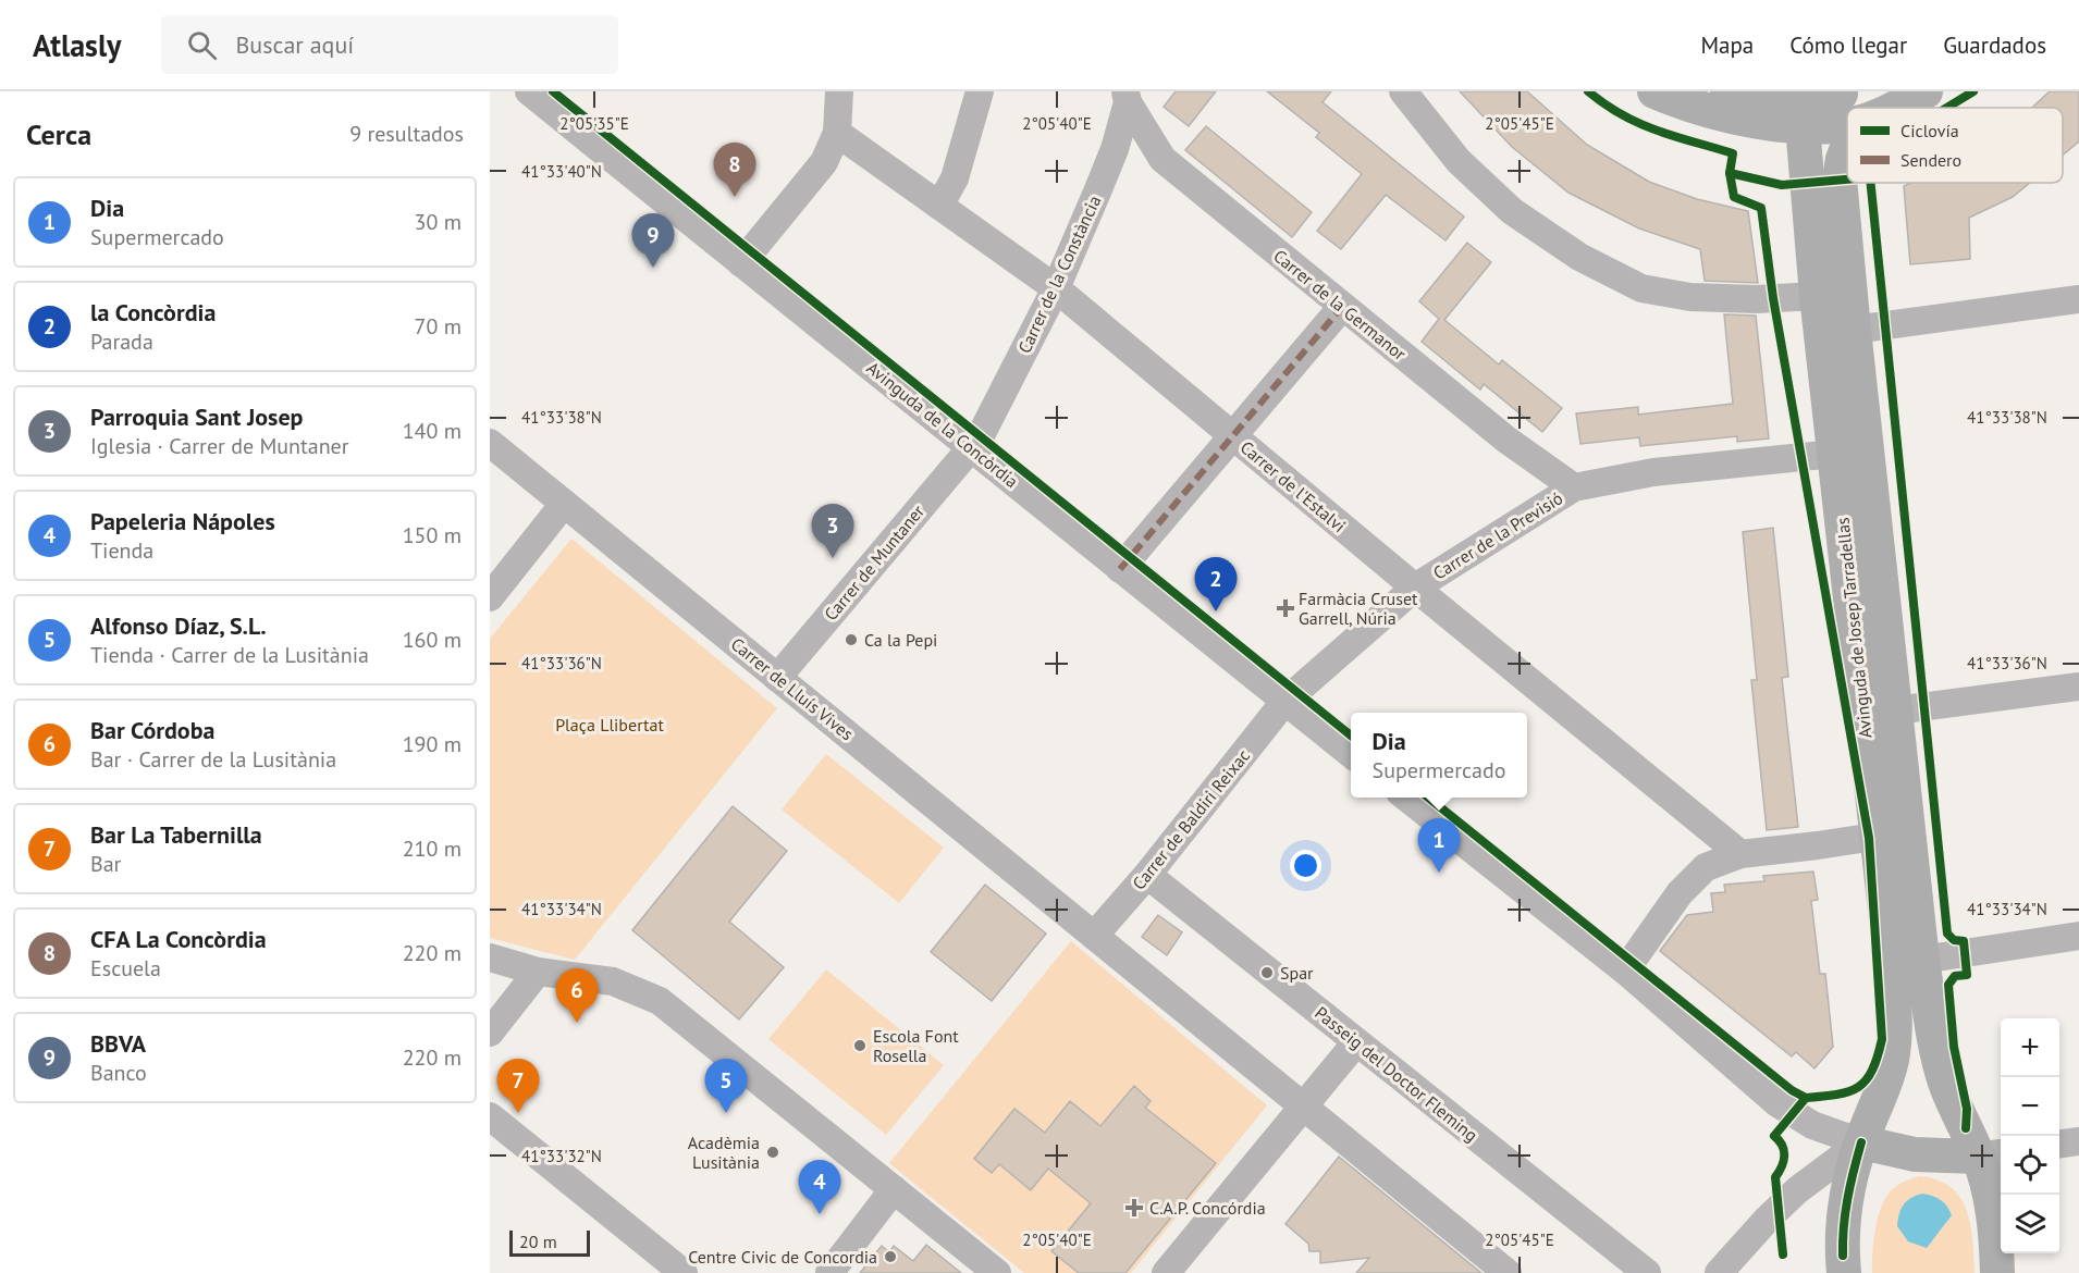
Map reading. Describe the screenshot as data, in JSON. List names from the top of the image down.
{
  "streets": {
    "main road": ["Avinguda de Josep Tarradellas"],
    "street": [
      "Carrer de la Constància",
      "Carrer de la Germanor",
      "Avinguda de la Concòrdia",
      "Carrer de l'Estalvi",
      "Carrer de la Previsió",
      "Carrer de Muntaner",
      "Carrer de Lluís Vives",
      "Carrer de Baldiri Reixac",
      "Passeig del Doctor Fleming"
    ]
  },
  "crossings": [
    ["Carrer de la Constància", "Carrer de la Germanor"],
    ["Carrer de la Constància", "Avinguda de la Concòrdia"],
    ["Carrer de la Constància", "Carrer de l'Estalvi"],
    ["Carrer de la Constància", "Carrer de Muntaner"],
    ["Carrer de la Germanor", "Carrer de la Previsió"],
    ["Avinguda de la Concòrdia", "Carrer de la Previsió"],
    ["Avinguda de la Concòrdia", "Carrer de Muntaner"],
    ["Avinguda de la Concòrdia", "Carrer de Baldiri Reixac"],
    ["Carrer de l'Estalvi", "Carrer de la Previsió"],
    ["Carrer de la Previsió", "Avinguda de Josep Tarradellas"],
    ["Carrer de la Previsió", "Carrer de Baldiri Reixac"],
    ["Carrer de Muntaner", "Carrer de Lluís Vives"],
    ["Carrer de Lluís Vives", "Carrer de Baldiri Reixac"],
    ["Carrer de Baldiri Reixac", "Passeig del Doctor Fleming"]
  ],
  "parks": ["Plaça Llibertat"],
  "places": {
    "health": ["Farmàcia Cruset Garrell, Núria", "C.A.P. Concórdia"],
    "other": [
      "Ca la Pepi",
      "Spar",
      "Escola Font Rosella",
      "Acadèmia Lusitània",
      "Centre Civic de Concordia"
    ]
  },
  "legend": ["Ciclovía", "Sendero"],
  "scale_bar": "20 m",
  "page": {
    "header": "Atlasly",
    "search": "Buscar aquí",
    "nav": ["Mapa", "Cómo llegar", "Guardados"],
    "heading": ["Cerca", "9 resultados"],
    "pins": [
      "8",
      "9",
      "3",
      "2",
      "1",
      "6",
      "5",
      "7",
      "4"
    ],
    "list": [
      {
        "mark": "1",
        "name": "Dia",
        "note": "Supermercado",
        "value": "30 m"
      },
      {
        "mark": "2",
        "name": "la Concòrdia",
        "note": "Parada",
        "value": "70 m"
      },
      {
        "mark": "3",
        "name": "Parroquia Sant Josep",
        "note": "Iglesia · Carrer de Muntaner",
        "value": "140 m"
      },
      {
        "mark": "4",
        "name": "Papeleria Nápoles",
        "note": "Tienda",
        "value": "150 m"
      },
      {
        "mark": "5",
        "name": "Alfonso Díaz, S.L.",
        "note": "Tienda · Carrer de la Lusitània",
        "value": "160 m"
      },
      {
        "mark": "6",
        "name": "Bar Córdoba",
        "note": "Bar · Carrer de la Lusitània",
        "value": "190 m"
      },
      {
        "mark": "7",
        "name": "Bar La Tabernilla",
        "note": "Bar",
        "value": "210 m"
      },
      {
        "mark": "8",
        "name": "CFA La Concòrdia",
        "note": "Escuela",
        "value": "220 m"
      },
      {
        "mark": "9",
        "name": "BBVA",
        "note": "Banco",
        "value": "220 m"
      }
    ],
    "popup": ["Dia", "Supermercado"],
    "map_buttons": ["+", "−"],
    "scale": "20 m"
  },
  "coordinates": [
    "2°05'35\"E",
    "2°05'40\"E",
    "2°05'45\"E",
    "41°33'40\"N",
    "41°33'38\"N",
    "41°33'36\"N",
    "41°33'34\"N",
    "41°33'32\"N"
  ]
}
